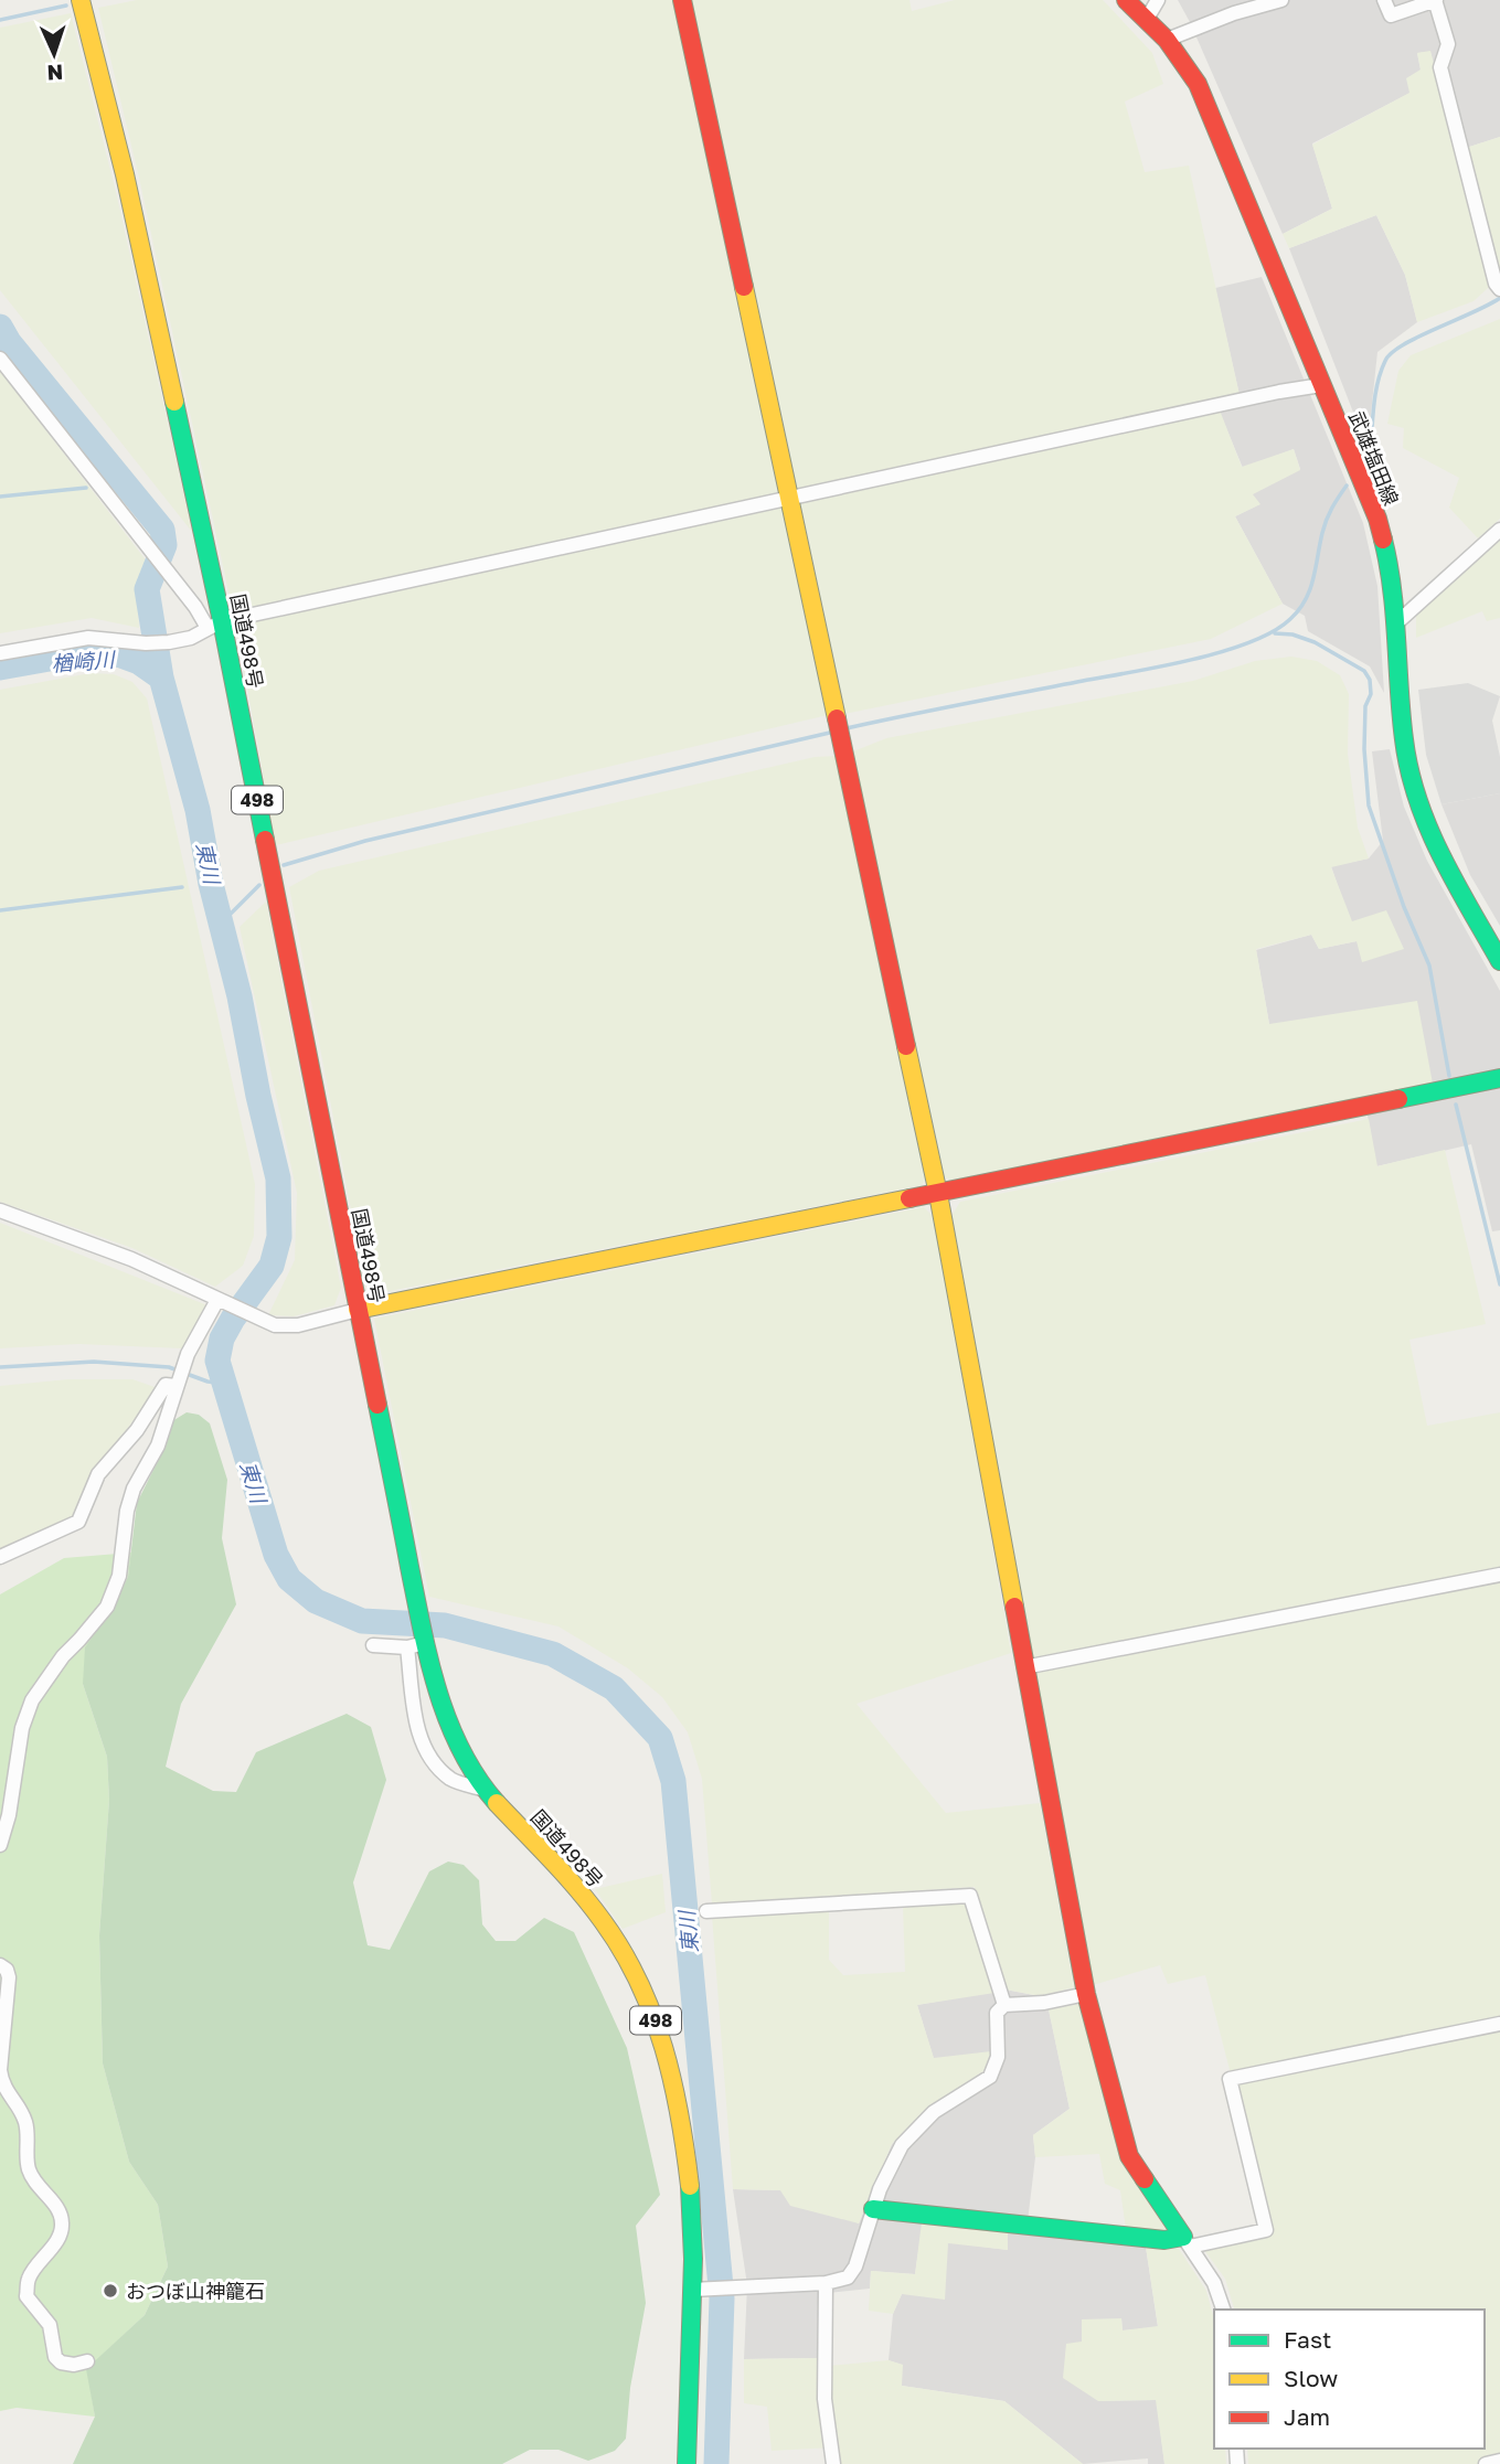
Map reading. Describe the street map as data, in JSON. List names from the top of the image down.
{
  "streets": {
    "main road": ["武雄塩田線", "国道498号", "498"]
  },
  "water": ["楢崎川", "東川"],
  "places": ["おつぼ山神籠石"],
  "legend": ["Fast", "Slow", "Jam"],
  "north": "bottom"
}
